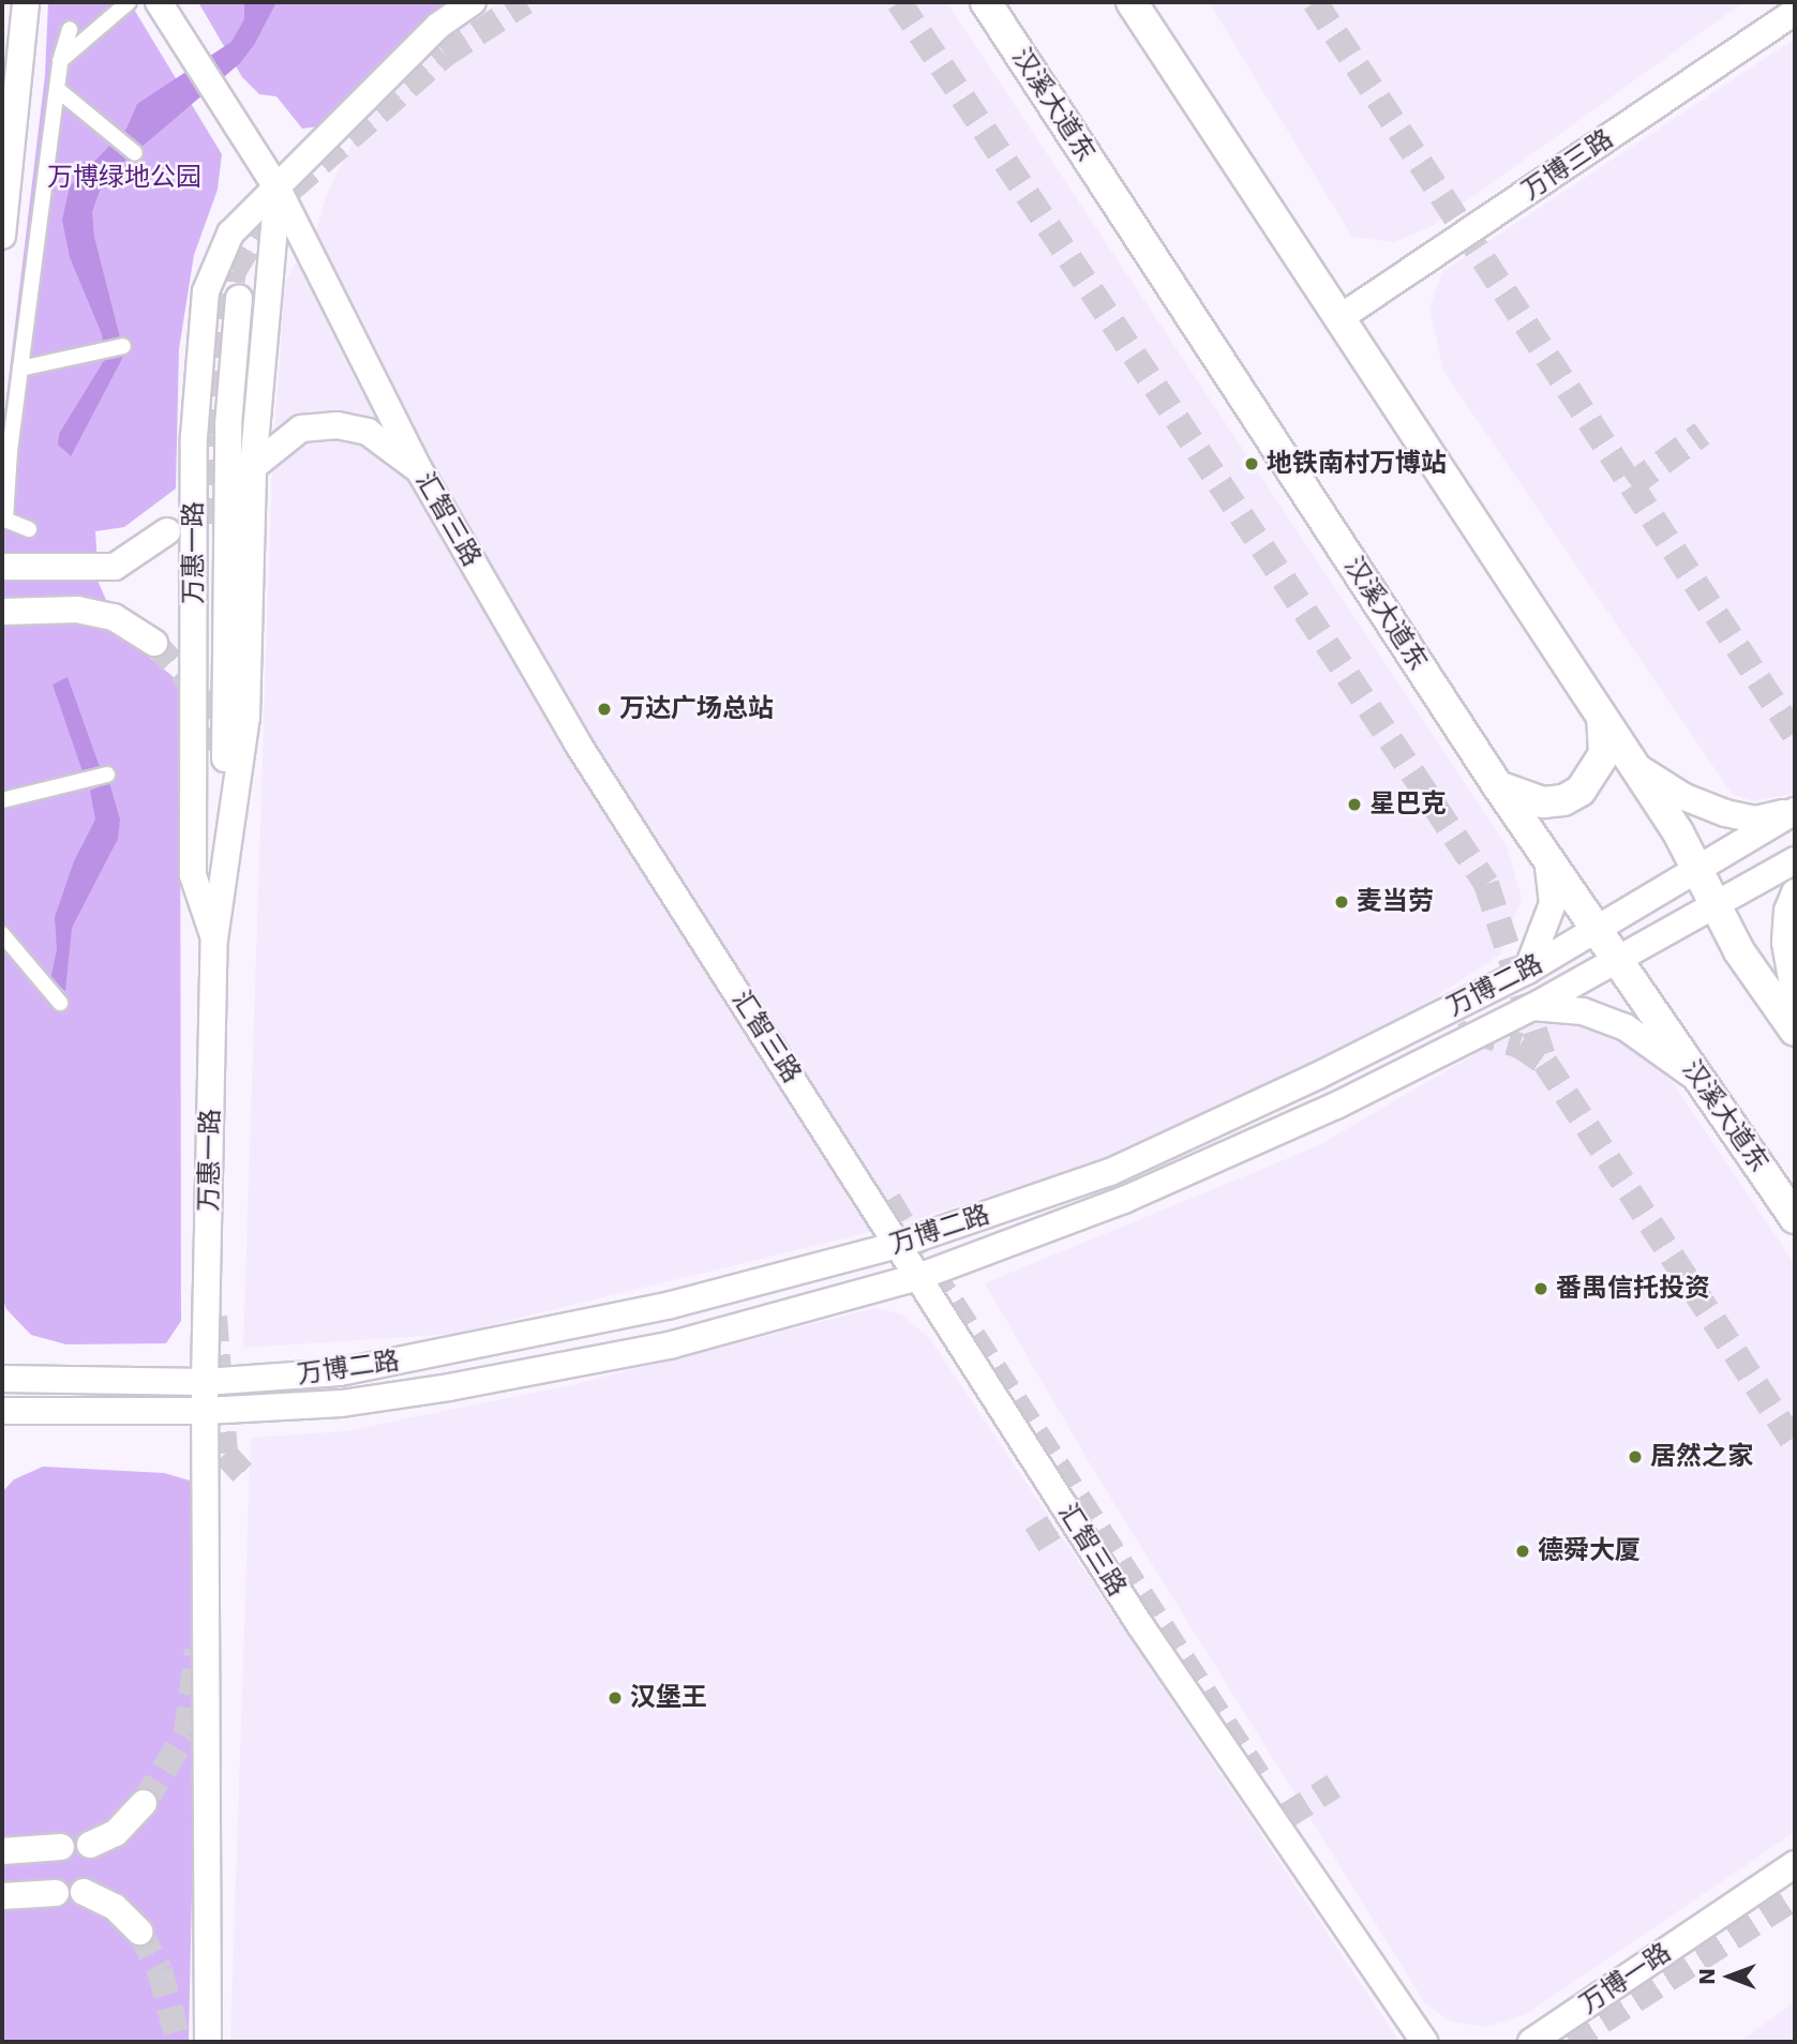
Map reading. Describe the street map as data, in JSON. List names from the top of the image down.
{
  "streets": {
    "main road": ["汉溪大道东"],
    "street": [
      "万博三路",
      "汇智三路",
      "万惠一路",
      "万博二路",
      "万博一路"
    ]
  },
  "crossings": [
    ["汉溪大道东", "万博二路"],
    ["汇智三路", "万惠一路"],
    ["汇智三路", "万博二路"],
    ["万惠一路", "万博二路"]
  ],
  "parks": ["万博绿地公园"],
  "places": [
    "地铁南村万博站",
    "万达广场总站",
    "星巴克",
    "麦当劳",
    "番禺信托投资",
    "居然之家",
    "德舜大厦",
    "汉堡王"
  ],
  "north": "left"
}
